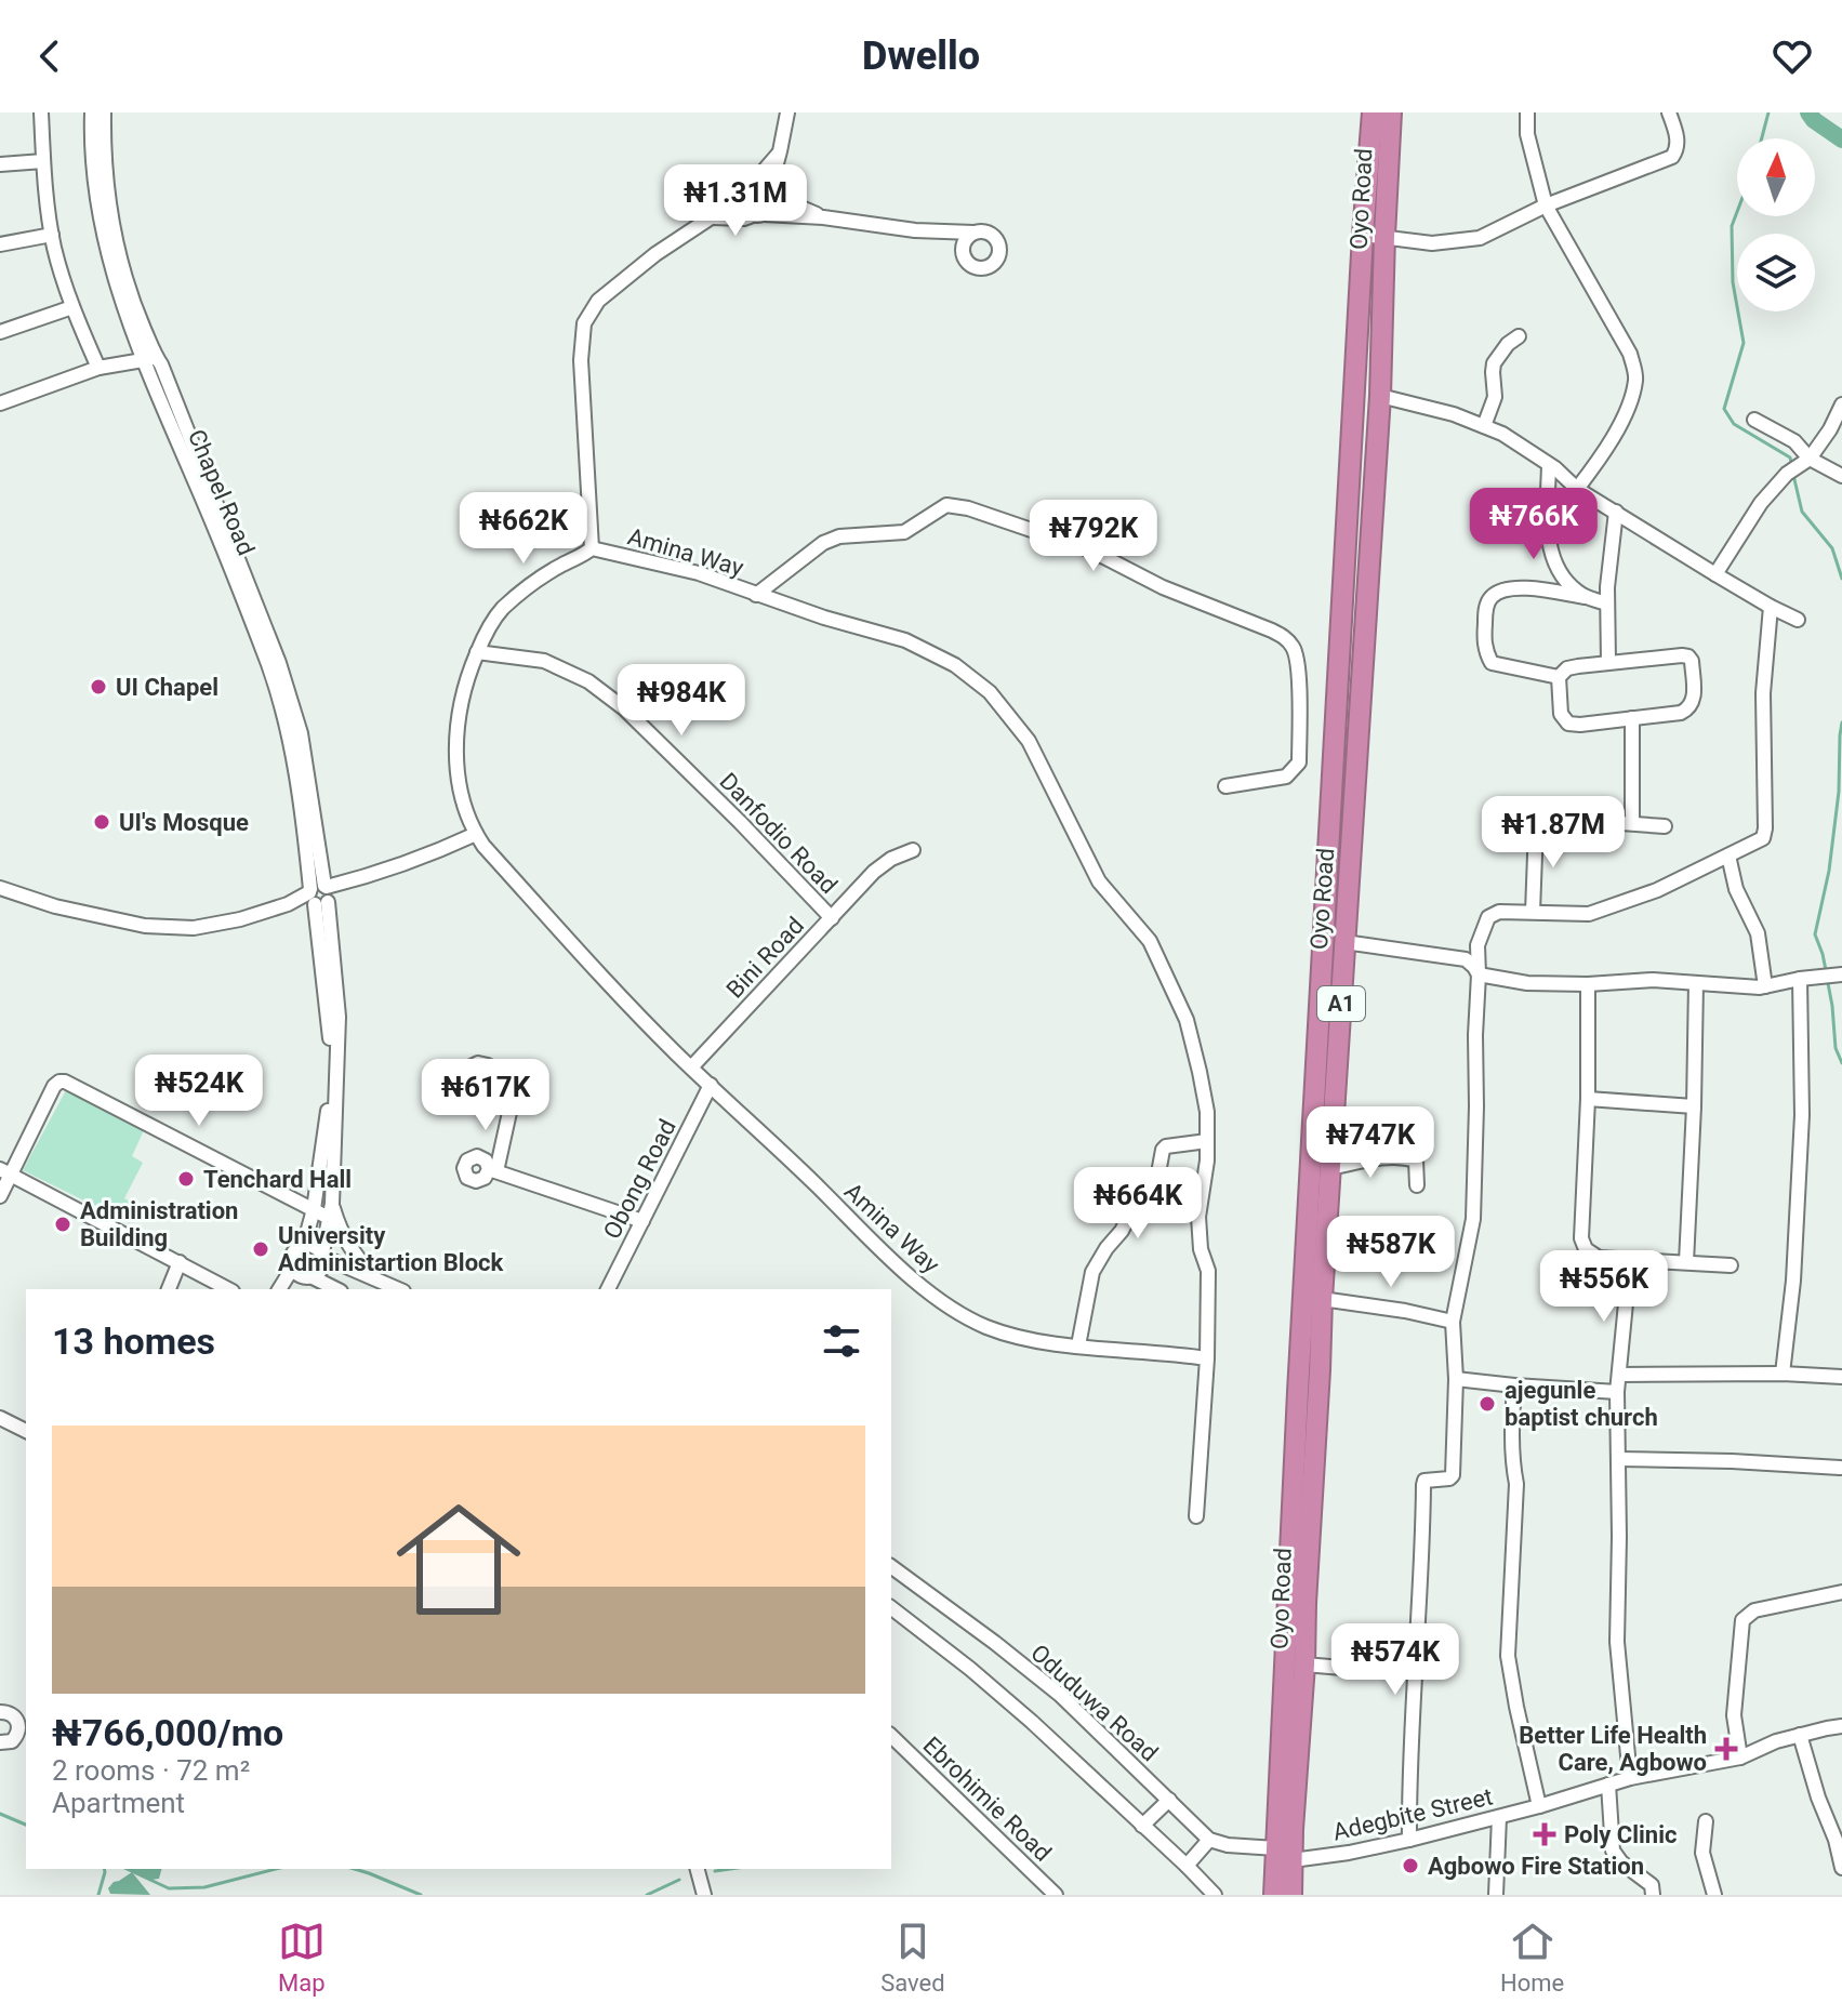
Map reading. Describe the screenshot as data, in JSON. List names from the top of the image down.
{
  "streets": {
    "highway": ["Oyo Road", "A1"],
    "street": [
      "Chapel Road",
      "Amina Way",
      "Danfodio Road",
      "Bini Road",
      "Obong Road",
      "Oduduwa Road",
      "Ebrohimie Road",
      "Adegbite Street"
    ]
  },
  "crossings": [
    ["Oyo Road", "Adegbite Street"],
    ["Amina Way", "Danfodio Road"],
    ["Amina Way", "Bini Road"],
    ["Amina Way", "Obong Road"],
    ["Danfodio Road", "Bini Road"]
  ],
  "places": {
    "other": [
      "UI Chapel",
      "UI's Mosque",
      "Tenchard Hall",
      "Administration Building",
      "University Administartion Block",
      "ajegunle baptist church",
      "Agbowo Fire Station"
    ],
    "health": ["Better Life Health Care, Agbowo", "Poly Clinic"]
  },
  "north": "top",
  "page": {
    "header": "Dwello",
    "price": [
      "₦1.31M",
      "₦766K",
      "₦662K",
      "₦792K",
      "₦984K",
      "₦1.87M",
      "₦524K",
      "₦617K",
      "₦747K",
      "₦664K",
      "₦587K",
      "₦556K",
      "₦574K"
    ],
    "heading": "13 homes",
    "list": [
      {
        "name": "₦766,000/mo",
        "note": "2 rooms · 72 m² · Apartment"
      }
    ],
    "tabs": ["Map", "Saved", "Home"]
  }
}
